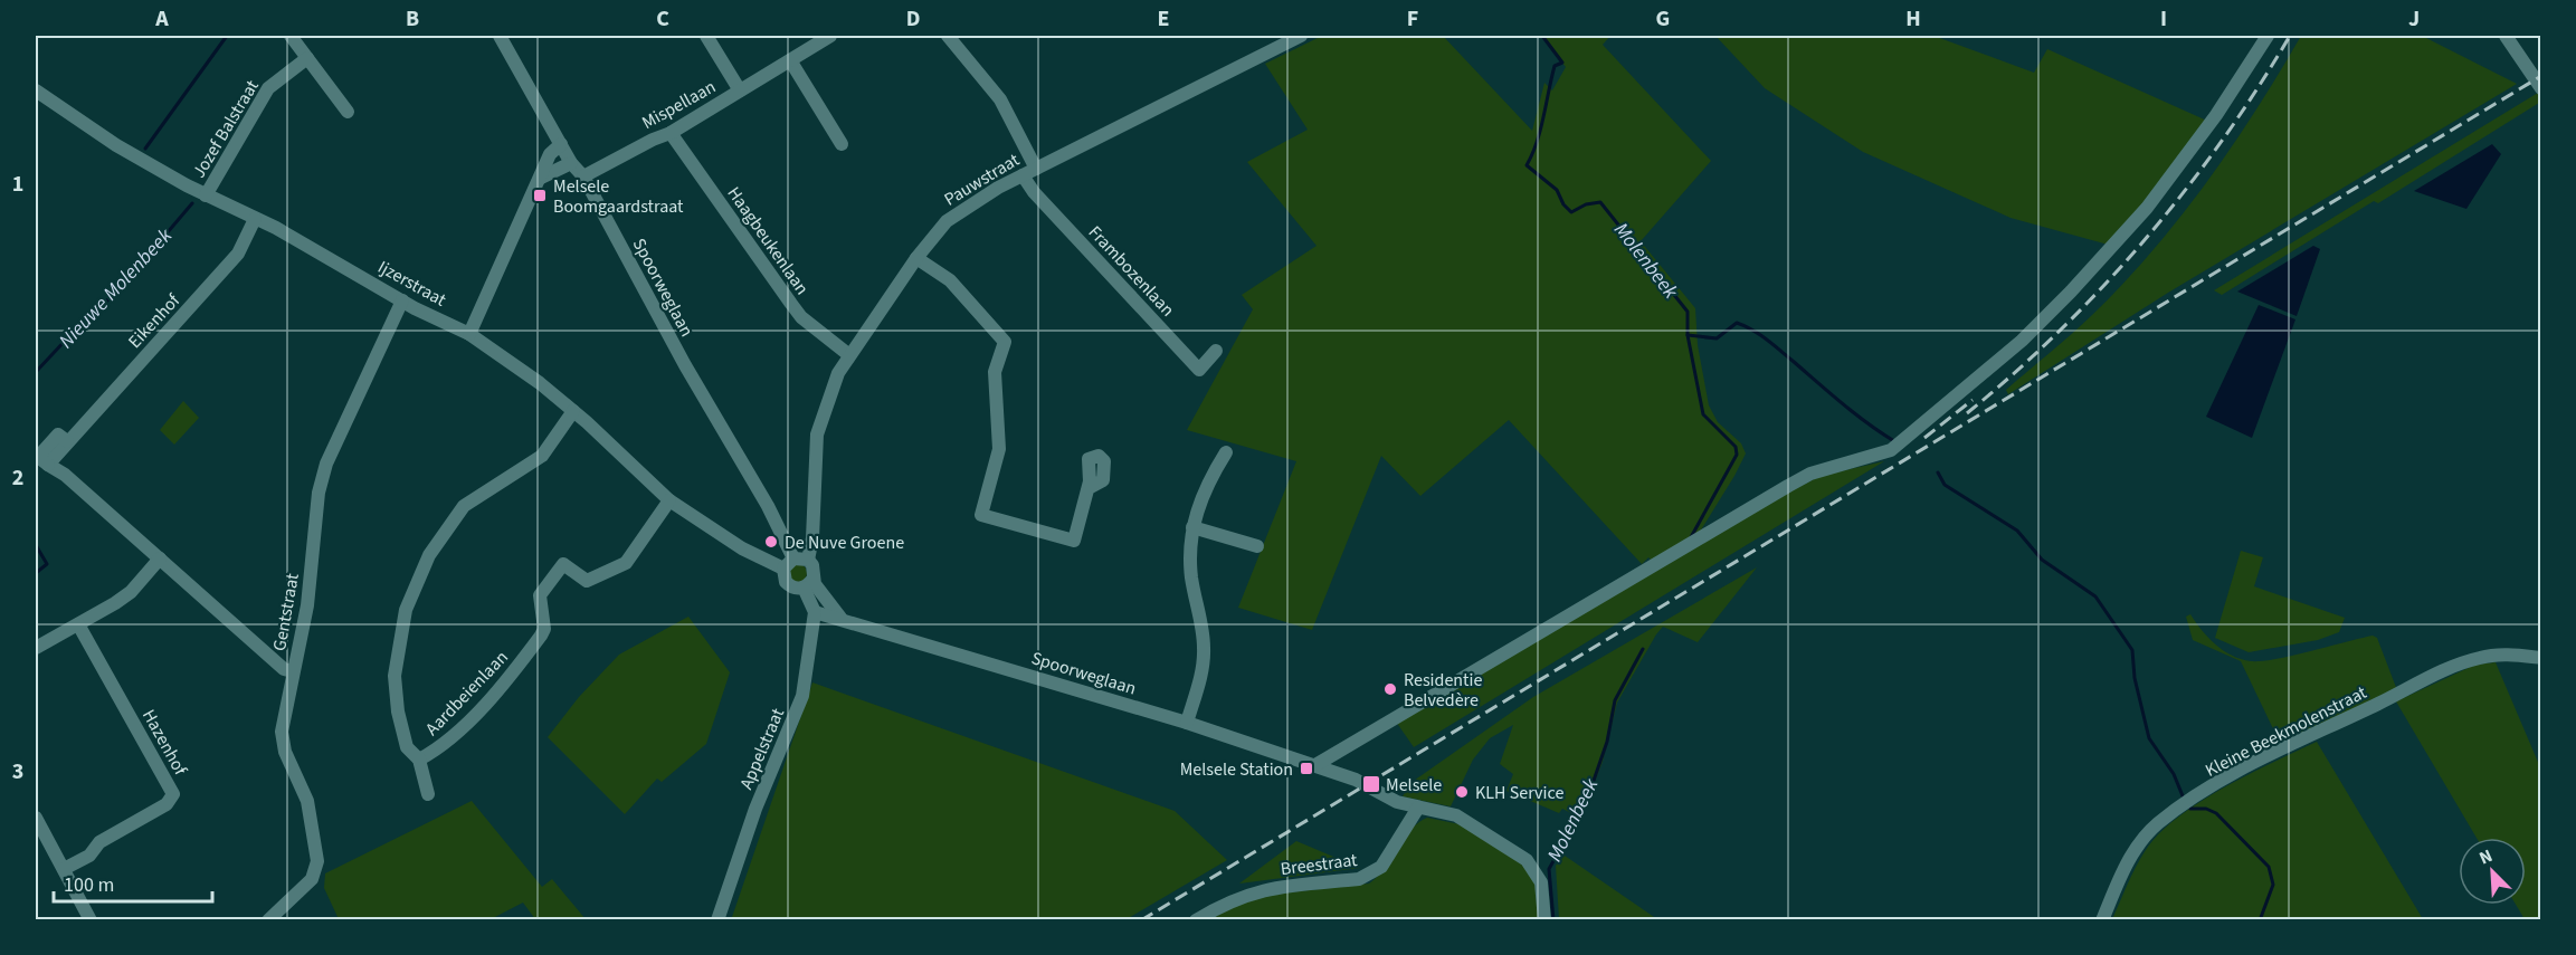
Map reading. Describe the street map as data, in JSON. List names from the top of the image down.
{
  "streets": {
    "street": [
      "Mispellaan",
      "Jozef Balstraat",
      "Pauwstraat",
      "Haagbeukenlaan",
      "Frambozenlaan",
      "Ijzerstraat",
      "Spoorweglaan",
      "Eikenhof",
      "Gentstraat",
      "Aardbeienlaan",
      "Kleine Beekmolenstraat",
      "Hazenhof",
      "Appelstraat",
      "Breestraat"
    ]
  },
  "crossings": [
    ["Mispellaan", "Haagbeukenlaan"],
    ["Mispellaan", "Spoorweglaan"],
    ["Jozef Balstraat", "Ijzerstraat"],
    ["Pauwstraat", "Haagbeukenlaan"],
    ["Pauwstraat", "Frambozenlaan"],
    ["Pauwstraat", "Ijzerstraat"],
    ["Pauwstraat", "Spoorweglaan"],
    ["Ijzerstraat", "Spoorweglaan"],
    ["Ijzerstraat", "Eikenhof"],
    ["Ijzerstraat", "Gentstraat"],
    ["Ijzerstraat", "Aardbeienlaan"],
    ["Spoorweglaan", "Appelstraat"],
    ["Spoorweglaan", "Breestraat"],
    ["Eikenhof", "Gentstraat"]
  ],
  "water": ["Molenbeek", "Nieuwe Molenbeek"],
  "places": {
    "transit": ["Melsele Boomgaardstraat", "Melsele Station", "Melsele"],
    "other": ["De Nuve Groene", "Residentie Belvedère", "KLH Service"]
  },
  "scale_bar": "100 m",
  "north": "top left",
  "grid": {
    "columns": [
      "A",
      "B",
      "C",
      "D",
      "E",
      "F",
      "G",
      "H",
      "I",
      "J"
    ],
    "rows": ["1", "2", "3"]
  }
}
